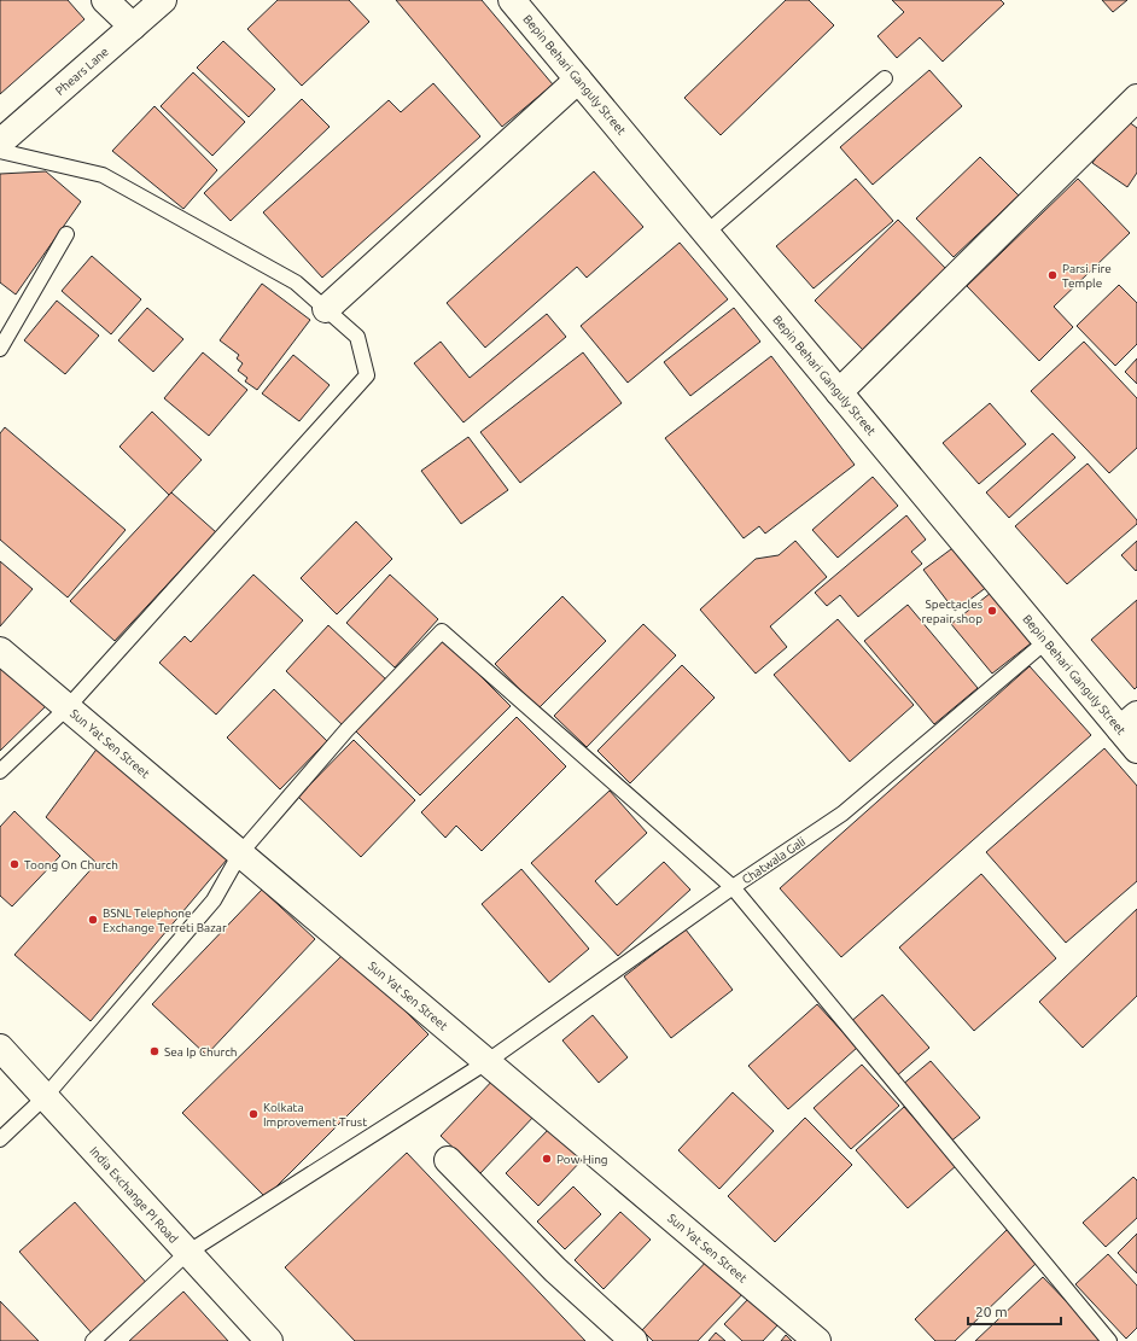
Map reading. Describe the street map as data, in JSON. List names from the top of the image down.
{
  "streets": {
    "street": [
      "Phears Lane",
      "Bepin Behari Ganguly Street",
      "Sun Yat Sen Street",
      "India Exchange PI Road"
    ],
    "lane": ["Chatwala Gali"]
  },
  "crossings": [
    ["Bepin Behari Ganguly Street", "Chatwala Gali"],
    ["Sun Yat Sen Street", "Chatwala Gali"],
    ["Chatwala Gali", "India Exchange PI Road"]
  ],
  "places": [
    "Parsi Fire Temple",
    "Spectacles repair shop",
    "Toong On Church",
    "BSNL Telephone Exchange Terreti Bazar",
    "Sea Ip Church",
    "Kolkata Improvement Trust",
    "Pow Hing"
  ],
  "scale_bar": "20 m"
}
